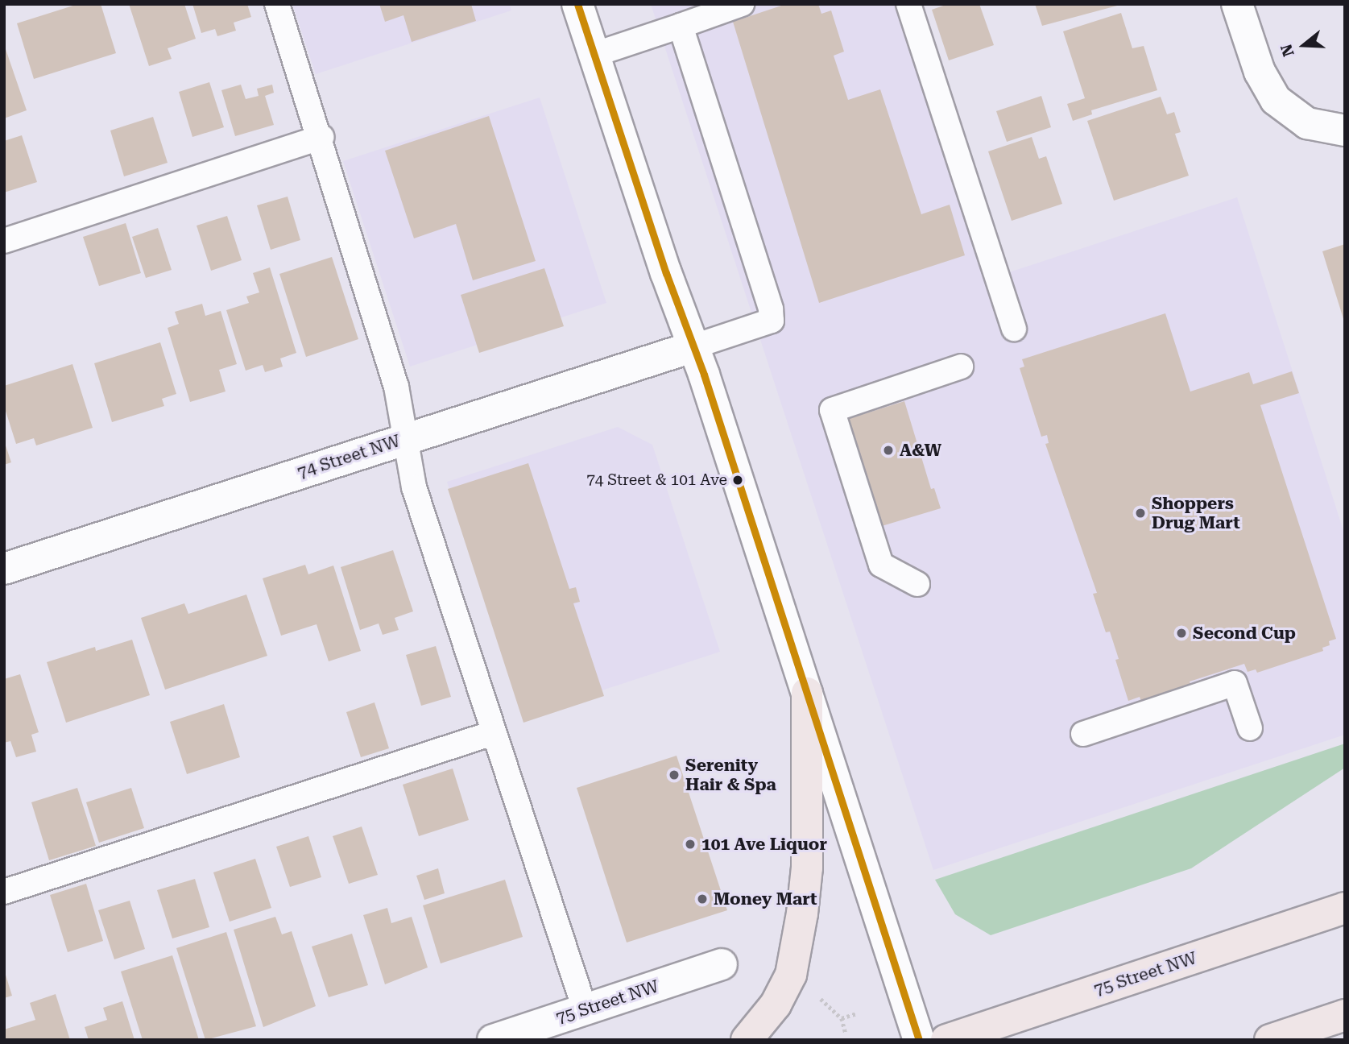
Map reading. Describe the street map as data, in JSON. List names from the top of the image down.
{
  "streets": {
    "main road": ["75 Street NW"],
    "street": ["74 Street NW"]
  },
  "places": [
    "A&W",
    "74 Street & 101 Ave",
    "Shoppers Drug Mart",
    "Second Cup",
    "Serenity Hair & Spa",
    "101 Ave Liquor",
    "Money Mart"
  ],
  "north": "left"
}
